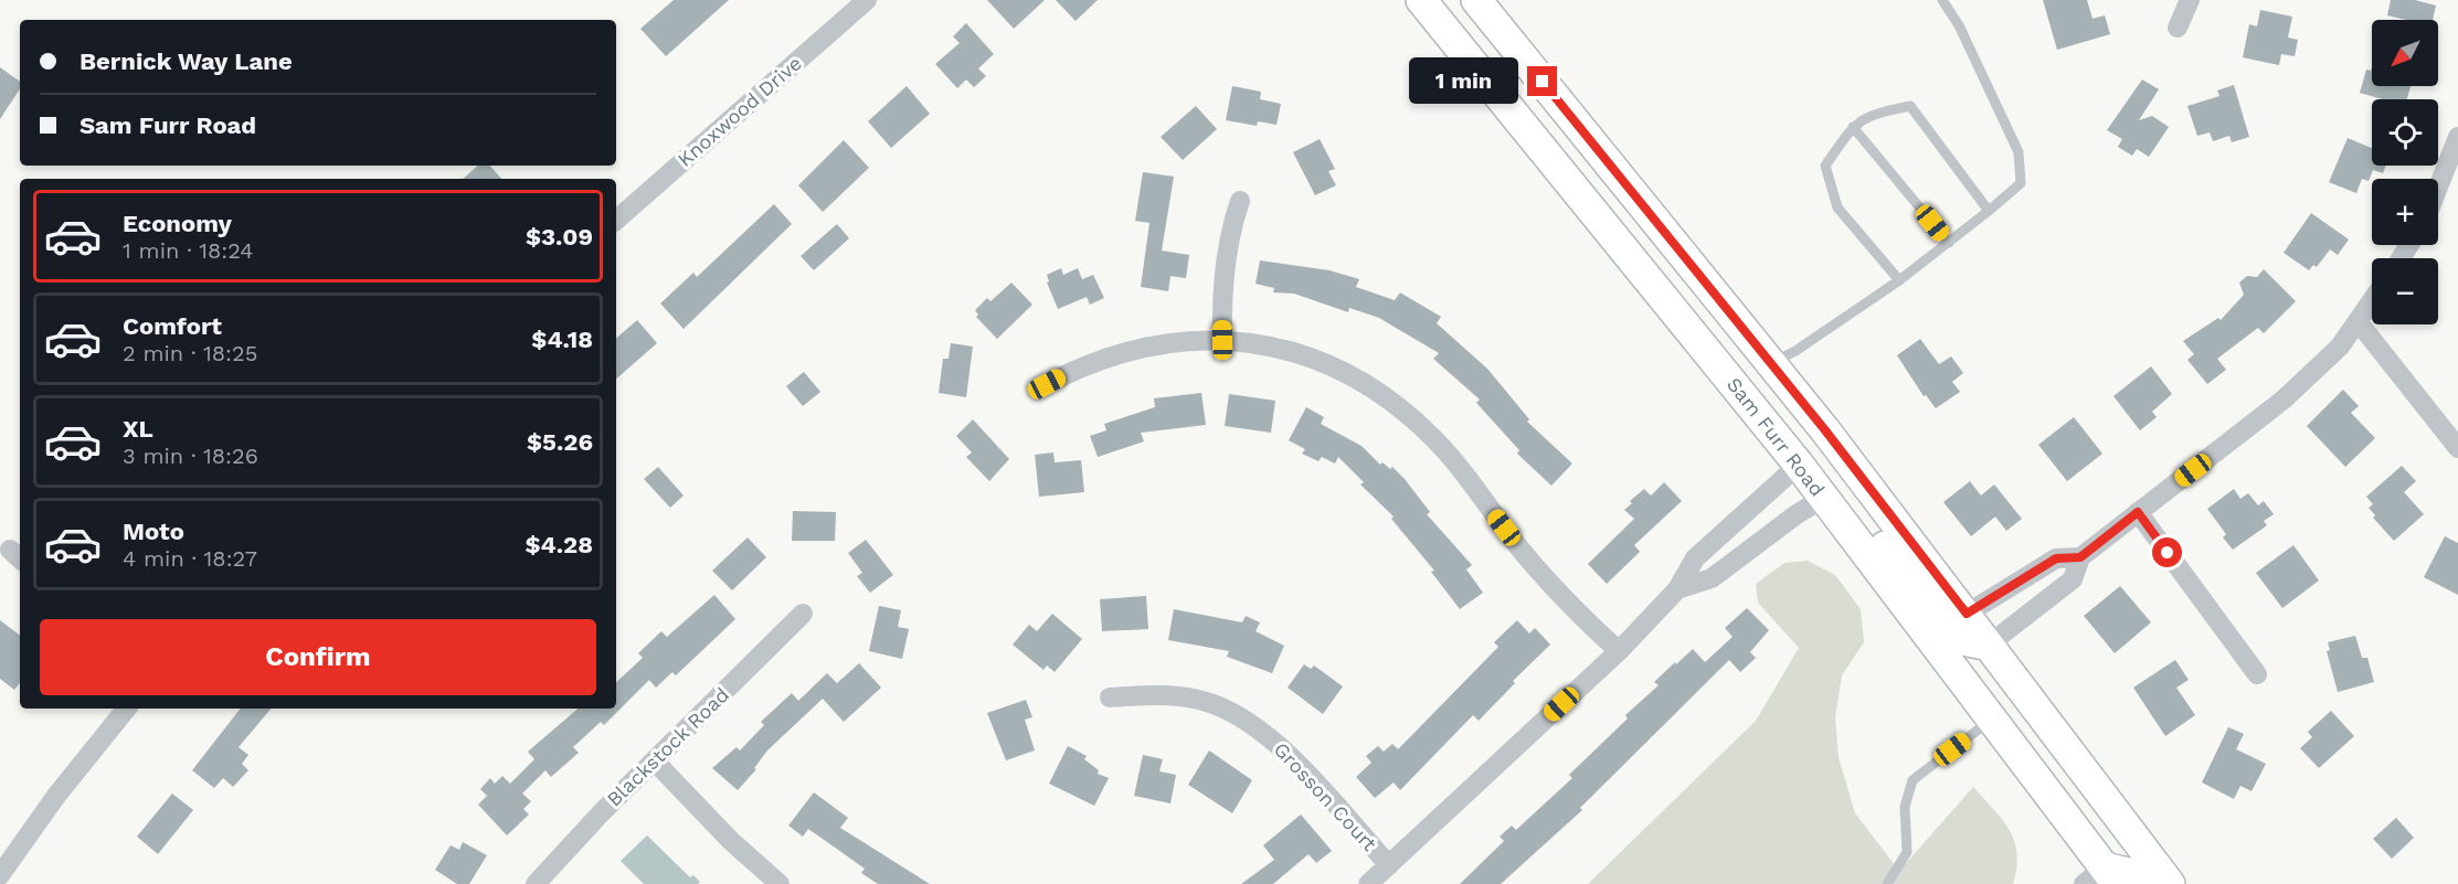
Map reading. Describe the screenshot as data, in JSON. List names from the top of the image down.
{
  "streets": {
    "main road": ["Sam Furr Road"],
    "street": ["Knoxwood Drive", "Blackstock Road", "Grosson Court"]
  },
  "north": "bottom left",
  "page": {
    "map_buttons": ["+", "−"],
    "banner": ["Bernick Way Lane", "Sam Furr Road"],
    "bubble": "1 min",
    "list": [
      {
        "name": "Economy",
        "note": "1 min · 18:24",
        "value": "$3.09"
      },
      {
        "name": "Comfort",
        "note": "2 min · 18:25",
        "value": "$4.18"
      },
      {
        "name": "XL",
        "note": "3 min · 18:26",
        "value": "$5.26"
      },
      {
        "name": "Moto",
        "note": "4 min · 18:27",
        "value": "$4.28"
      }
    ],
    "buttons": "Confirm"
  }
}
